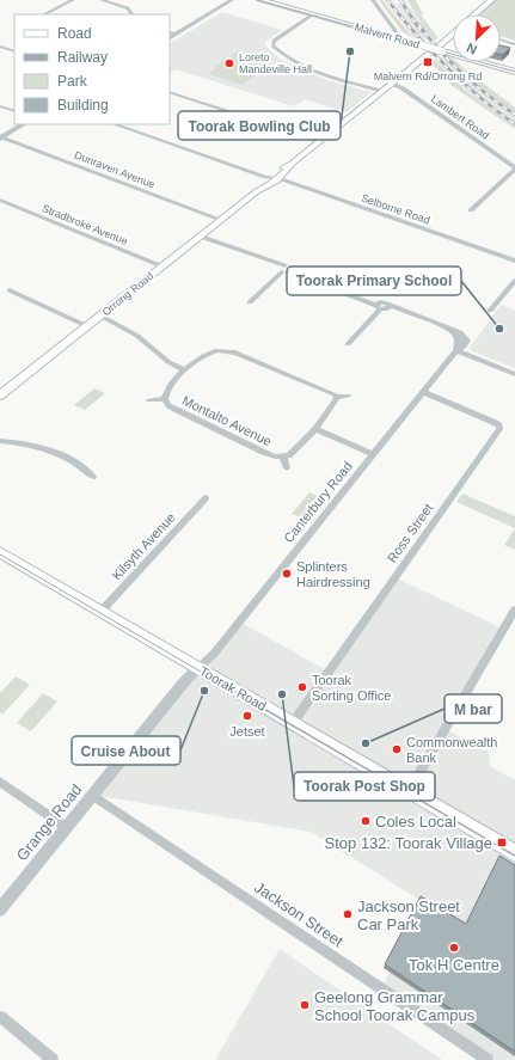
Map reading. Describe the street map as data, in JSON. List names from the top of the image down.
{
  "streets": {
    "main road": ["Malvern Road", "Orrong Road", "Toorak Road"],
    "street": [
      "Lambert Road",
      "Dunraven Avenue",
      "Selborne Road",
      "Stradbroke Avenue",
      "Montalto Avenue",
      "Canterbury Road",
      "Ross Street",
      "Kilsyth Avenue",
      "Grange Road",
      "Jackson Street"
    ]
  },
  "crossings": [
    ["Malvern Road", "Orrong Road"],
    ["Lambert Road", "Orrong Road"],
    ["Dunraven Avenue", "Orrong Road"],
    ["Selborne Road", "Orrong Road"],
    ["Stradbroke Avenue", "Orrong Road"],
    ["Canterbury Road", "Ross Street"],
    ["Canterbury Road", "Toorak Road"],
    ["Canterbury Road", "Grange Road"],
    ["Ross Street", "Toorak Road"],
    ["Kilsyth Avenue", "Toorak Road"],
    ["Toorak Road", "Grange Road"],
    ["Grange Road", "Jackson Street"]
  ],
  "places": {
    "other": [
      "Toorak Bowling Club",
      "Loreto Mandeville Hall",
      "Toorak Primary School",
      "Splinters Hairdressing",
      "Toorak Sorting Office",
      "Cruise About",
      "Toorak Post Shop",
      "Jetset",
      "M bar",
      "Commonwealth Bank",
      "Coles Local",
      "Jackson Street Car Park",
      "Tok H Centre",
      "Geelong Grammar School Toorak Campus"
    ],
    "transit": ["Malvern Rd/Orrong Rd", "Stop 132: Toorak Village"]
  },
  "legend": [
    "Road",
    "Railway",
    "Park",
    "Building"
  ],
  "north": "bottom left"
}
